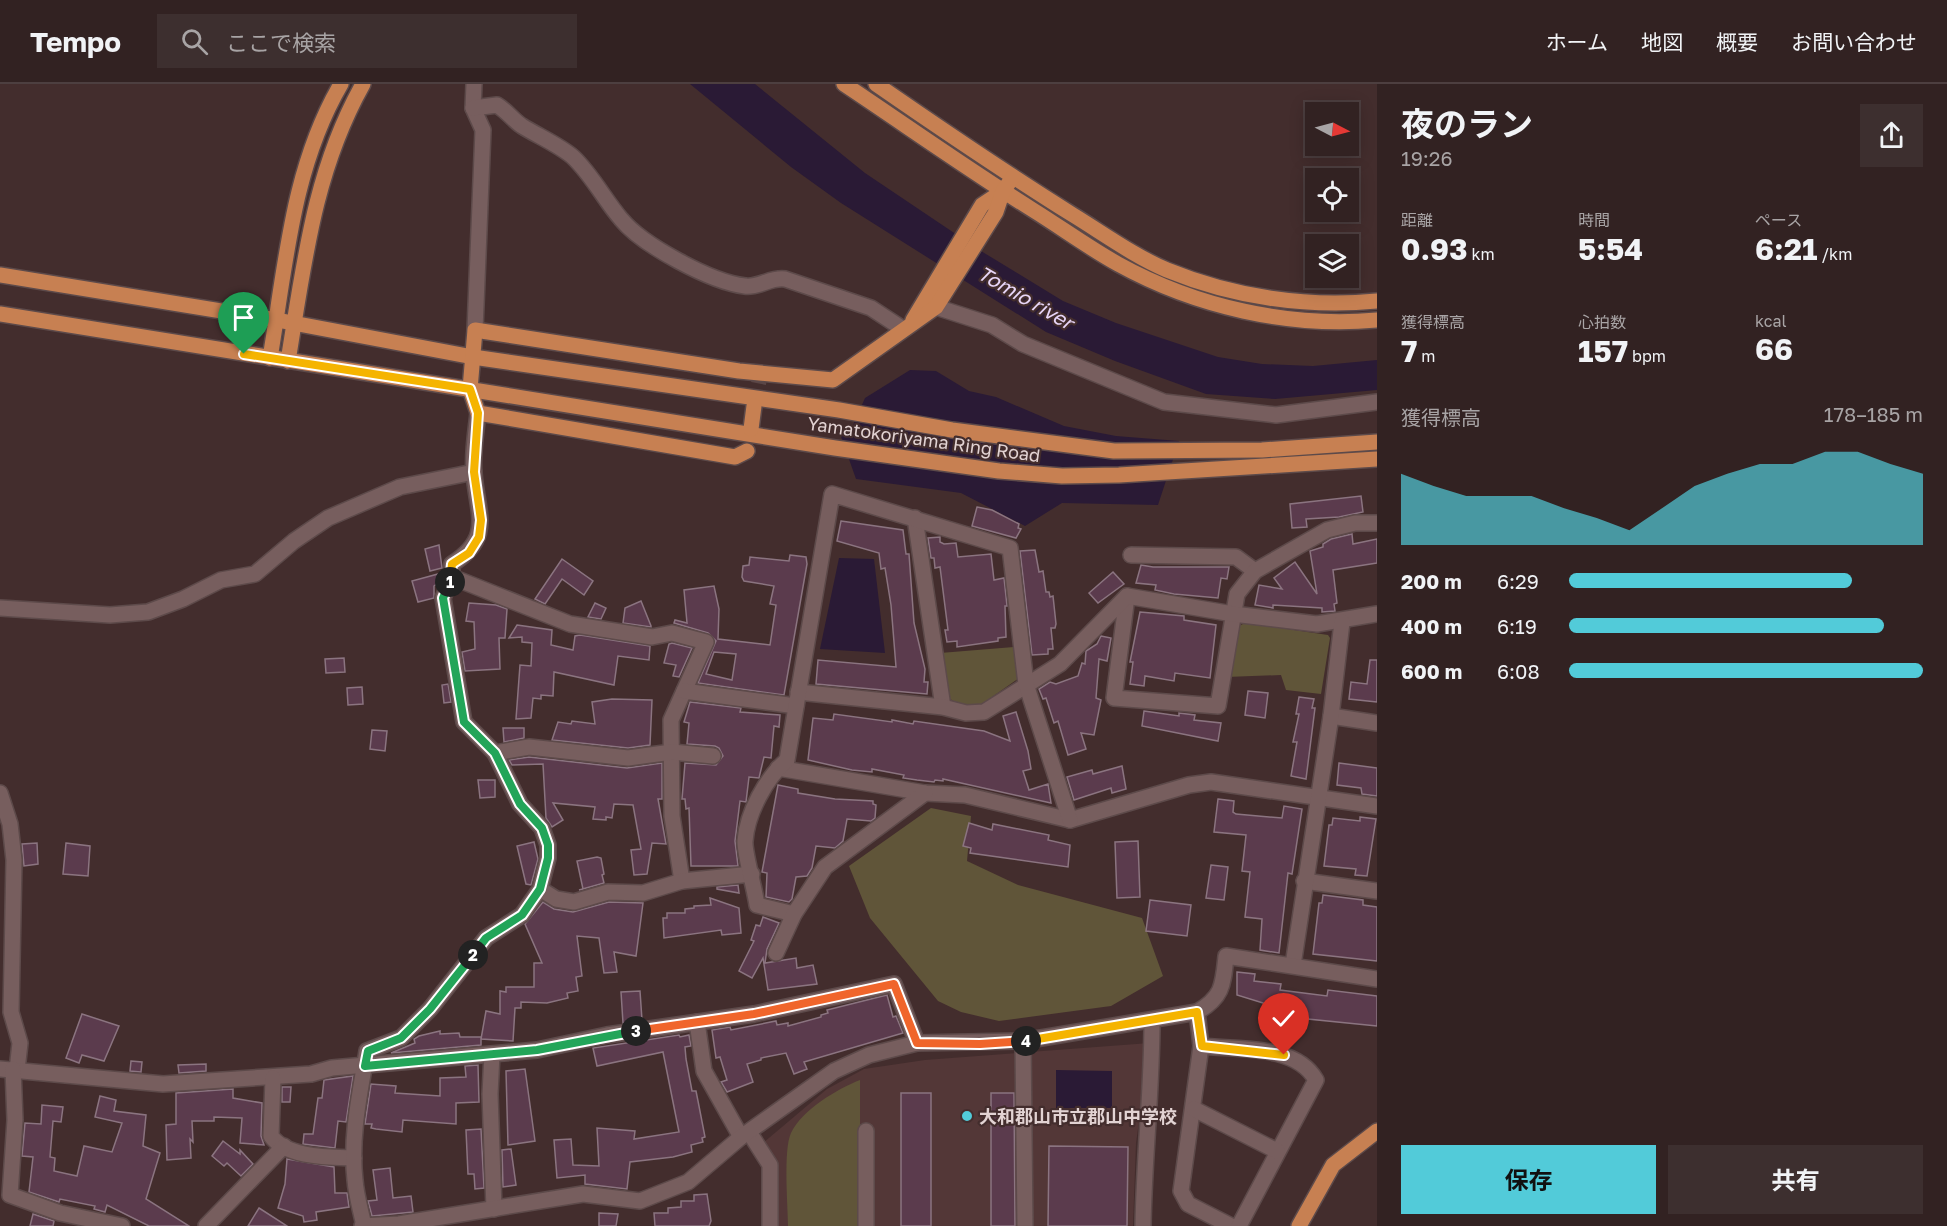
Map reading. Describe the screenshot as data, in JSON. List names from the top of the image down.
{
  "streets": {
    "main road": ["Yamatokoriyama Ring Road"]
  },
  "water": ["Tomio river"],
  "places": ["大和郡山市立郡山中学校"],
  "north": "right",
  "page": {
    "header": "Tempo",
    "search": "ここで検索",
    "nav": [
      "ホーム",
      "地図",
      "概要",
      "お問い合わせ"
    ],
    "heading": ["夜のラン", "19:26"],
    "stats": [
      ["距離", "0.93 km"],
      ["時間", "5:54"],
      ["ペース", "6:21 /km"],
      ["獲得標高", "7 m"],
      ["心拍数", "157 bpm"],
      ["kcal", "66"]
    ],
    "chart": ["獲得標高", "178–185 m"],
    "list": [
      {
        "name": "200 m",
        "note": "6:29"
      },
      {
        "name": "400 m",
        "note": "6:19"
      },
      {
        "name": "600 m",
        "note": "6:08"
      }
    ],
    "pins": [
      "1",
      "2",
      "3",
      "4"
    ],
    "buttons": ["保存", "共有"]
  }
}
